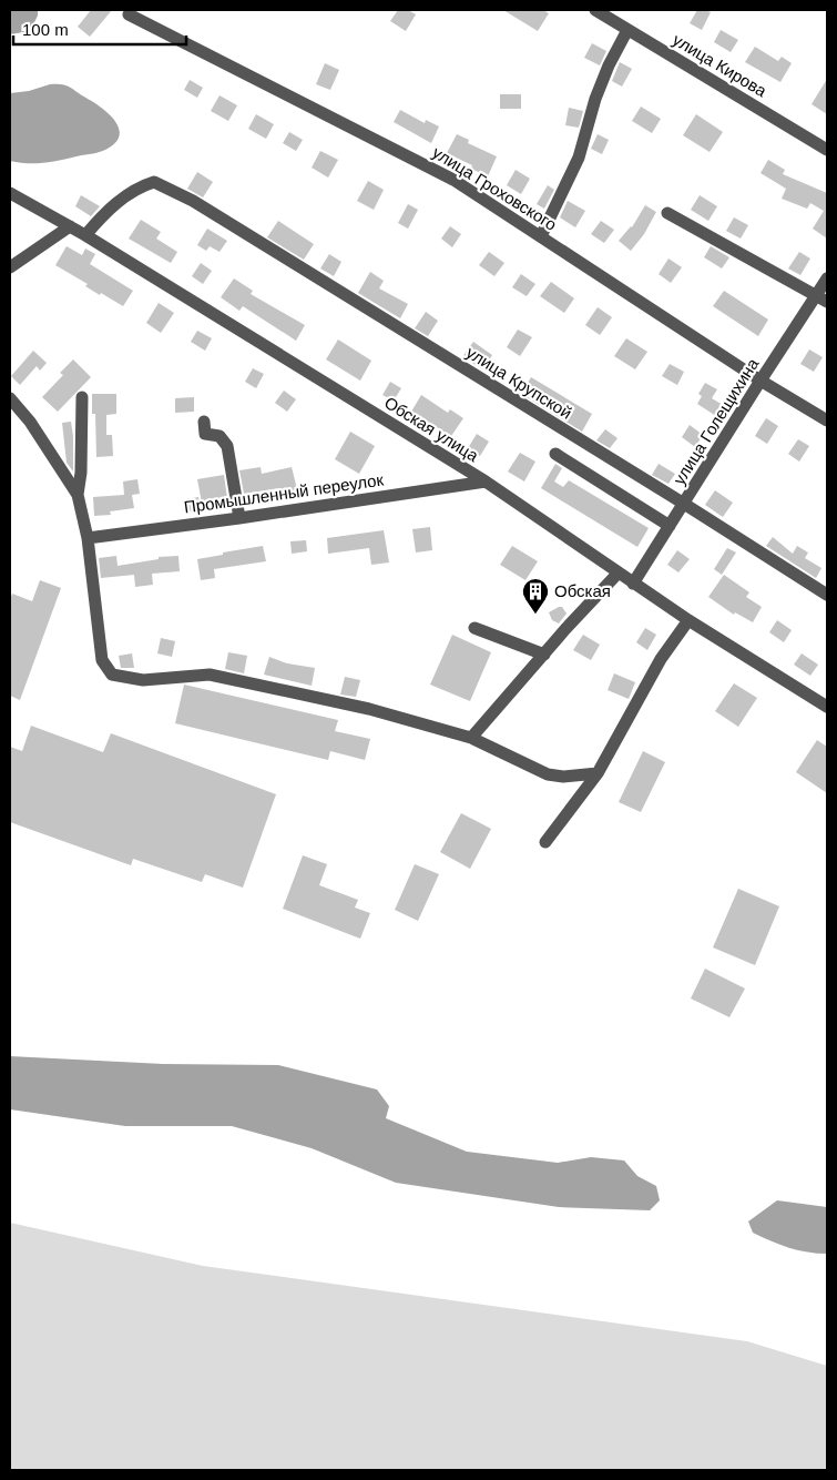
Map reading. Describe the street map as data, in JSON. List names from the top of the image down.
{
  "streets": {
    "street": [
      "улица Кирова",
      "улица Гроховского",
      "улица Крупской",
      "улица Голещихина",
      "Обская улица",
      "Промышленный переулок"
    ]
  },
  "crossings": [
    ["улица Гроховского", "улица Голещихина"],
    ["улица Крупской", "улица Голещихина"],
    ["улица Крупской", "Обская улица"],
    ["улица Голещихина", "Обская улица"],
    ["Обская улица", "Промышленный переулок"]
  ],
  "places": {
    "building": ["Обская"]
  },
  "scale_bar": "100 m"
}
